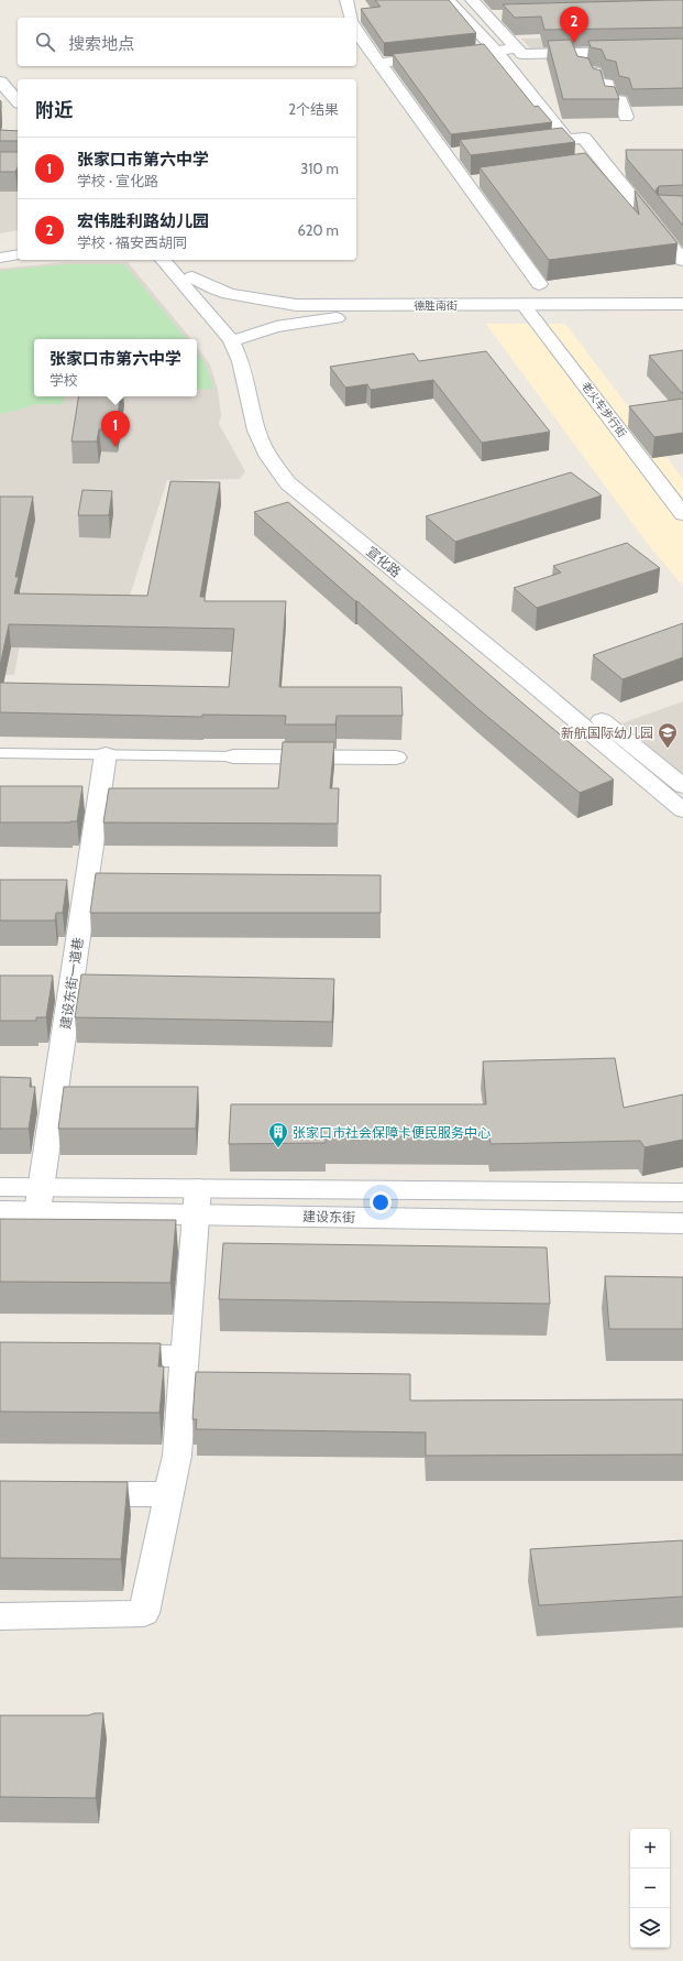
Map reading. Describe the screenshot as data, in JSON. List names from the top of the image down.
{
  "streets": {
    "main road": [
      "德胜南街",
      "老火车步行街",
      "宣化路",
      "建设东街一道巷",
      "建设东街"
    ]
  },
  "crossings": [
    ["德胜南街", "老火车步行街"],
    ["德胜南街", "宣化路"],
    ["建设东街一道巷", "建设东街"]
  ],
  "places": {
    "school or university": ["新航国际幼儿园"],
    "building": ["张家口市社会保障卡便民服务中心"]
  },
  "page": {
    "pins": ["2", "1"],
    "search": "搜索地点",
    "heading": ["附近", "2个结果"],
    "list": [
      {
        "mark": "1",
        "name": "张家口市第六中学",
        "note": "学校 · 宣化路",
        "value": "310 m"
      },
      {
        "mark": "2",
        "name": "宏伟胜利路幼儿园",
        "note": "学校 · 福安西胡同",
        "value": "620 m"
      }
    ],
    "popup": ["张家口市第六中学", "学校"],
    "map_buttons": ["+", "−"]
  }
}
